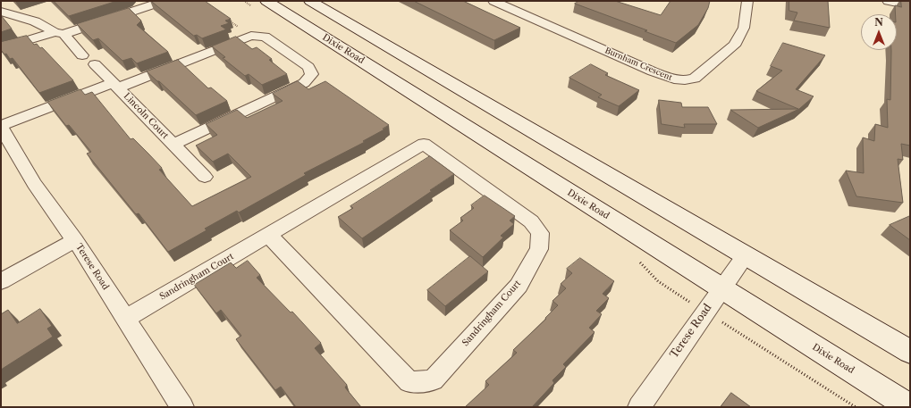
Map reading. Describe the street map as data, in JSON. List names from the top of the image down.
{
  "streets": {
    "main road": ["Dixie Road"],
    "street": [
      "Burnham Crescent",
      "Lincoln Court",
      "Terese Road",
      "Sandringham Court"
    ]
  },
  "crossings": [
    ["Dixie Road", "Terese Road"],
    ["Lincoln Court", "Terese Road"],
    ["Terese Road", "Sandringham Court"]
  ],
  "north": "top"
}
